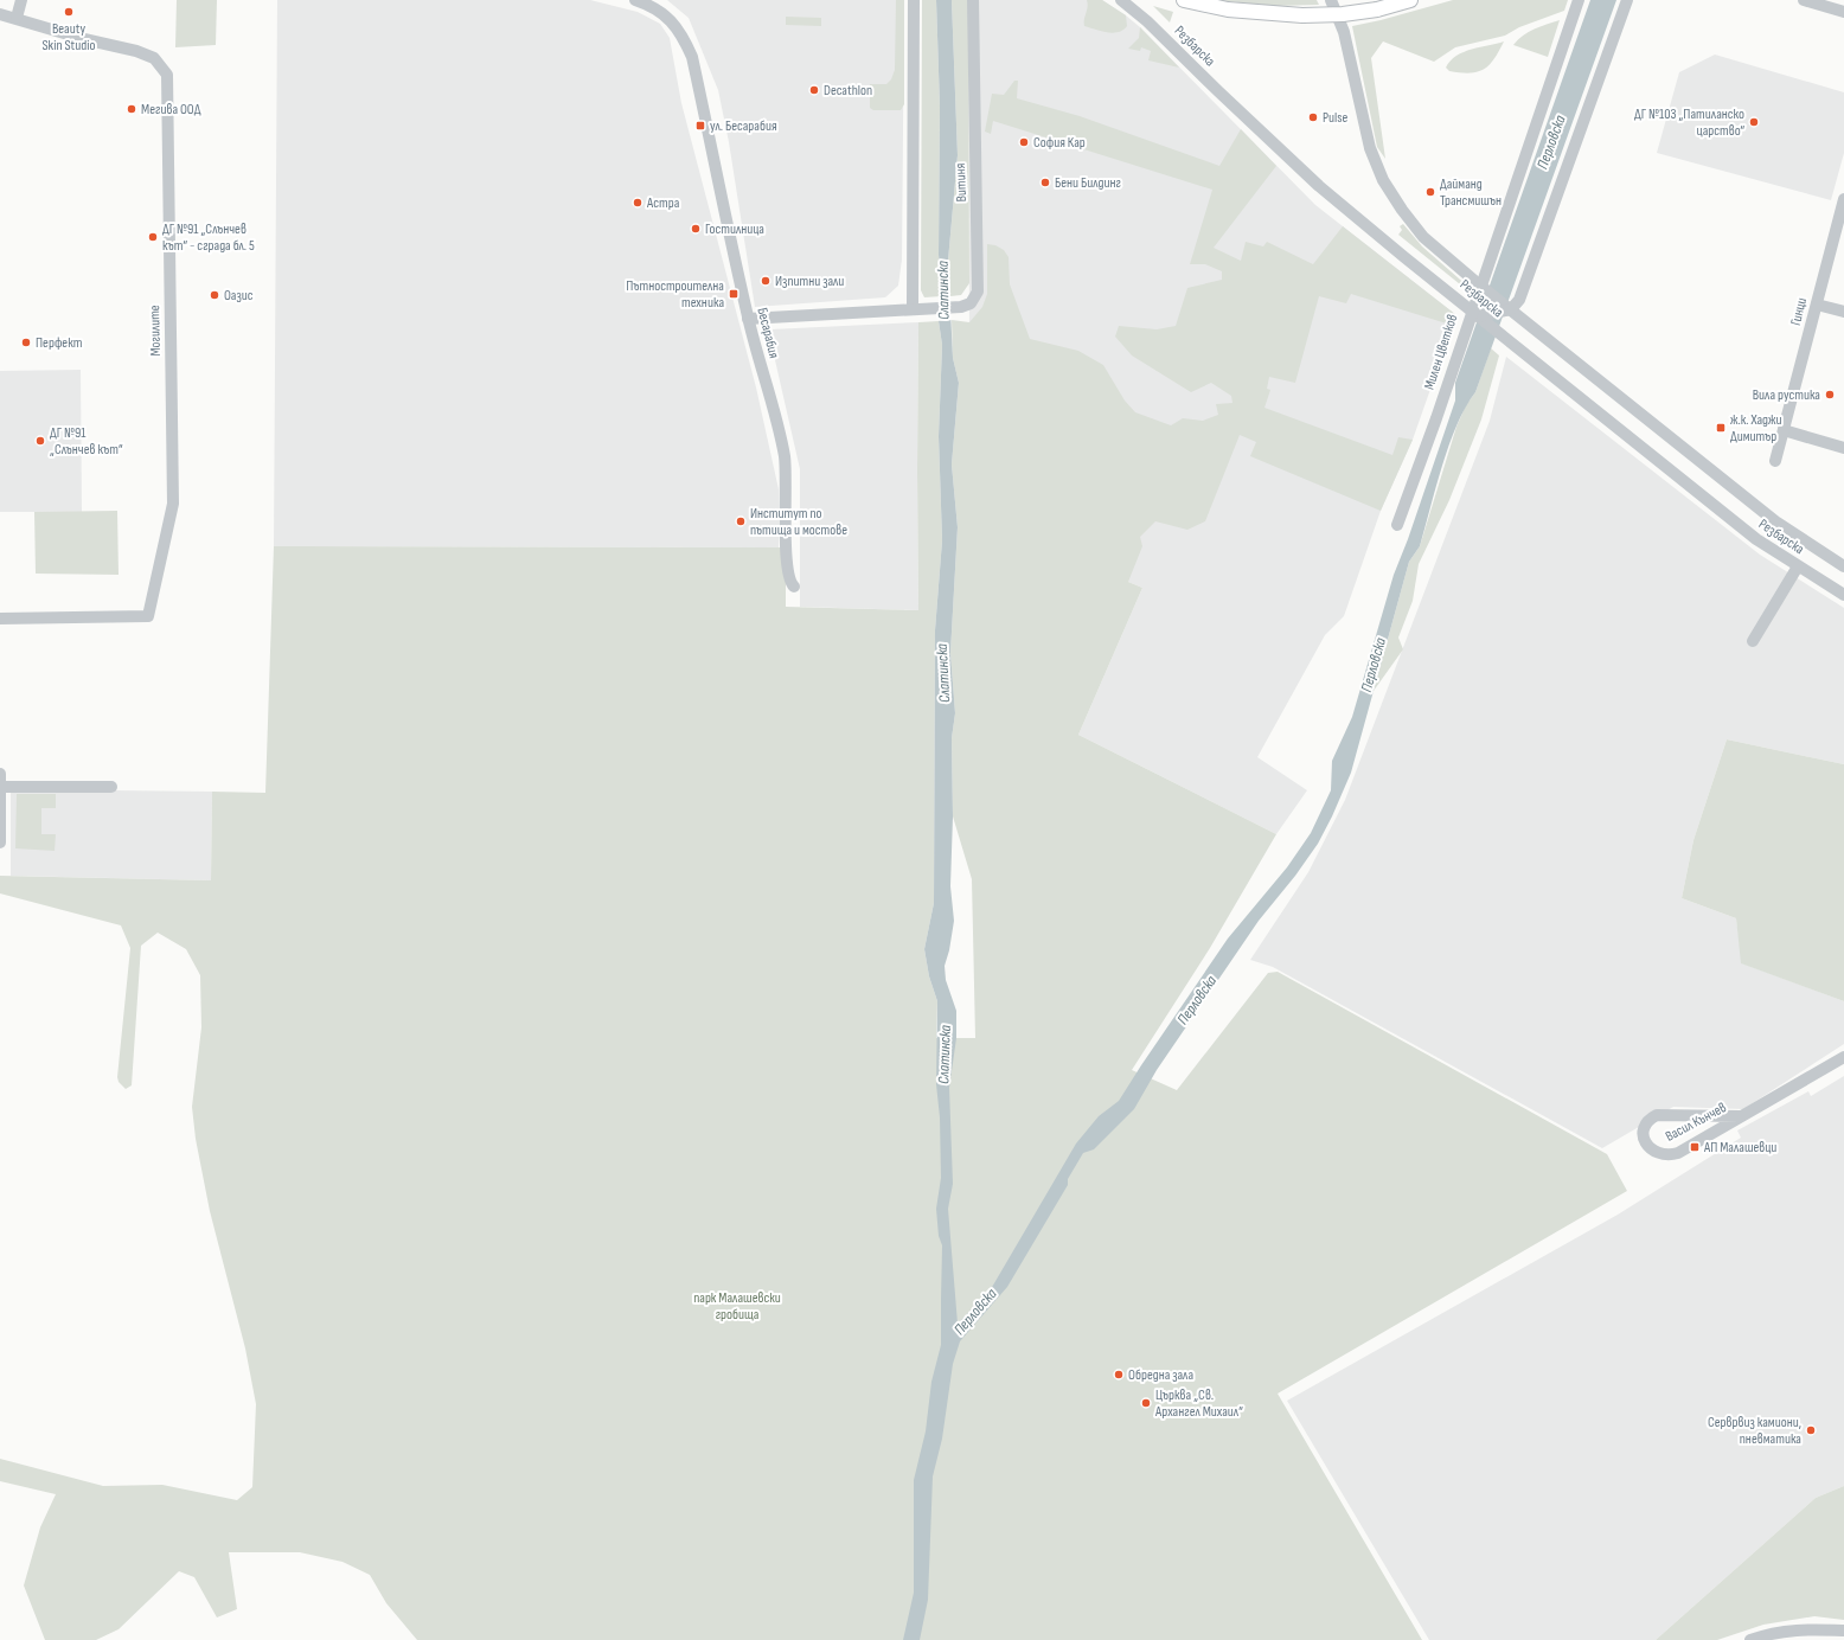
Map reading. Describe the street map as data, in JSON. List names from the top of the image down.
{
  "streets": {
    "street": [
      "Резбарска",
      "Витиня",
      "Гинци",
      "Могилите",
      "Бесарабия",
      "Милен Цветков",
      "Васил Кънчев"
    ]
  },
  "crossings": [
    ["Резбарска", "Милен Цветков"],
    ["Витиня", "Бесарабия"]
  ],
  "water": ["Перловска", "Слатинска"],
  "parks": ["парк Малашевски гробища"],
  "places": {
    "other": [
      "Beauty Skin Studio",
      "Decathlon",
      "Мегива ООД",
      "Pulse",
      "ДГ №103 „Патиланско царство“",
      "София Кар",
      "Бени Билдинг",
      "Дайманд Трансмишън",
      "Астра",
      "Гостилница",
      "ДГ №91 „Слънчев кът“ - сграда бл. 5",
      "Изпитни зали",
      "Оазис",
      "Перфект",
      "Вила рустика",
      "ДГ №91 „Слънчев кът“",
      "Институт по пътища и мостове",
      "Обредна зала",
      "Църква „Св. Архангел Михаил“",
      "Серврвиз камиони, пневматика"
    ],
    "transit": [
      "ул. Бесарабия",
      "Пътностроителна техника",
      "ж.к. Хаджи Димитър",
      "АП Малашевци"
    ]
  }
}
